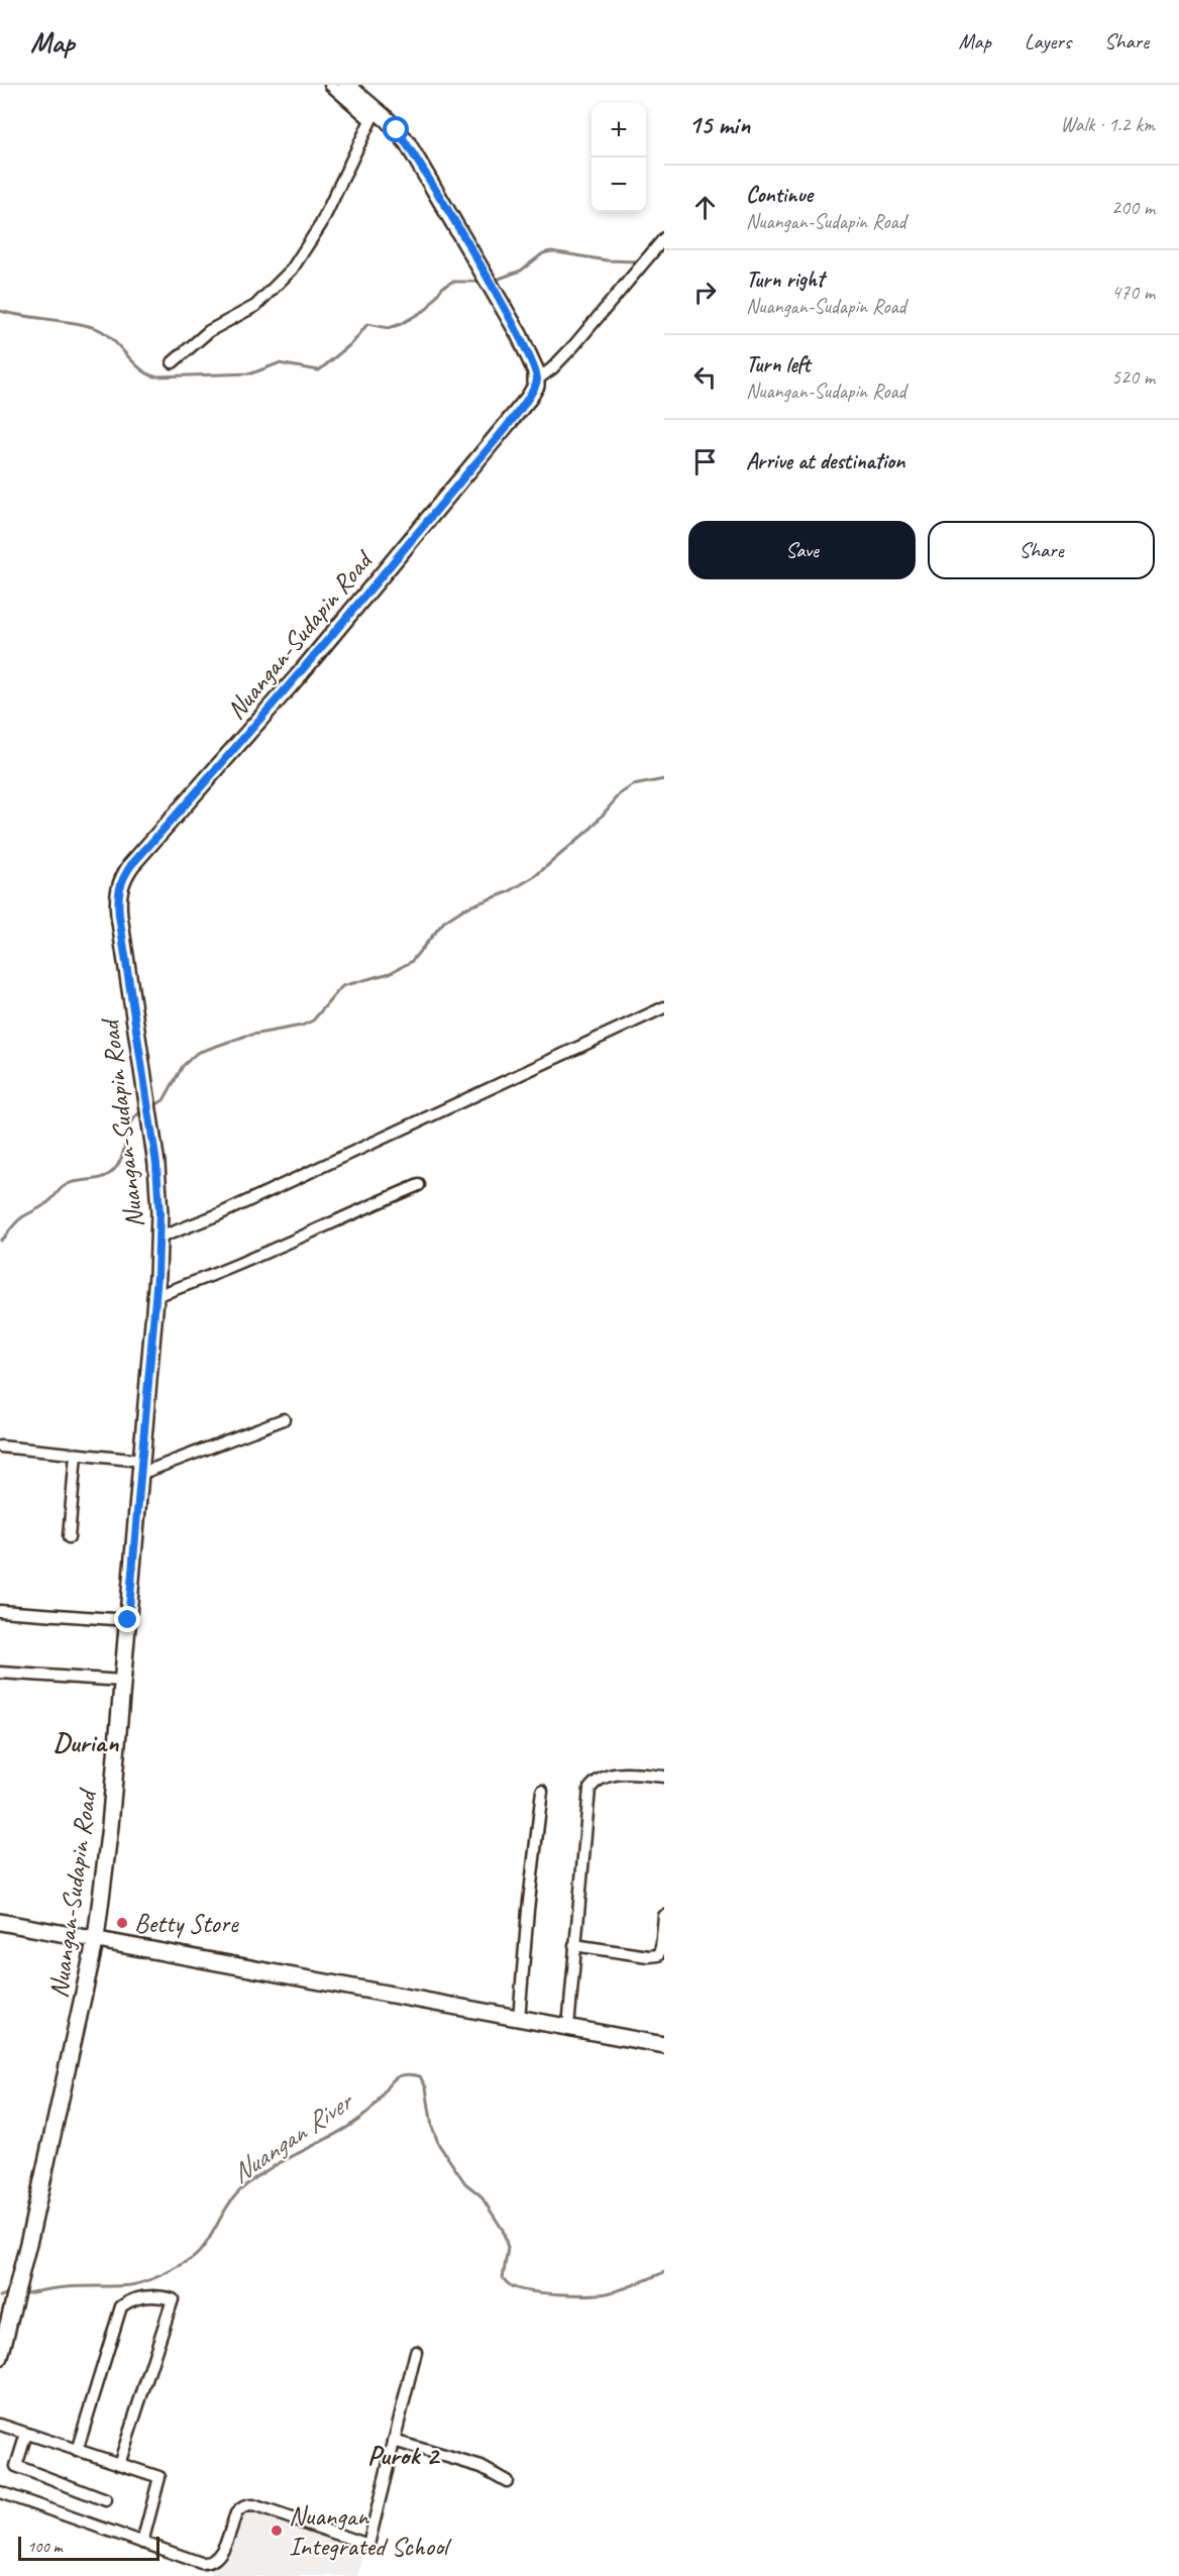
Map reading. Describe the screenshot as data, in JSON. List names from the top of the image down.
{
  "streets": {
    "street": ["Nuangan-Sudapin Road"]
  },
  "districts": ["Durian", "Purok 2"],
  "water": ["Nuangan River"],
  "places": ["Betty Store", "Nuangan Integrated School"],
  "scale_bar": "100 m",
  "page": {
    "header": "Map",
    "nav": ["Map", "Layers", "Share"],
    "heading": ["15 min", "Walk · 1.2 km"],
    "map_buttons": ["+", "−"],
    "list": [
      ["Continue", "Nuangan-Sudapin Road", "200 m"],
      ["Turn right", "Nuangan-Sudapin Road", "470 m"],
      ["Turn left", "Nuangan-Sudapin Road", "520 m"],
      "Arrive at destination"
    ],
    "buttons": ["Save", "Share"],
    "scale": "100 m"
  }
}
